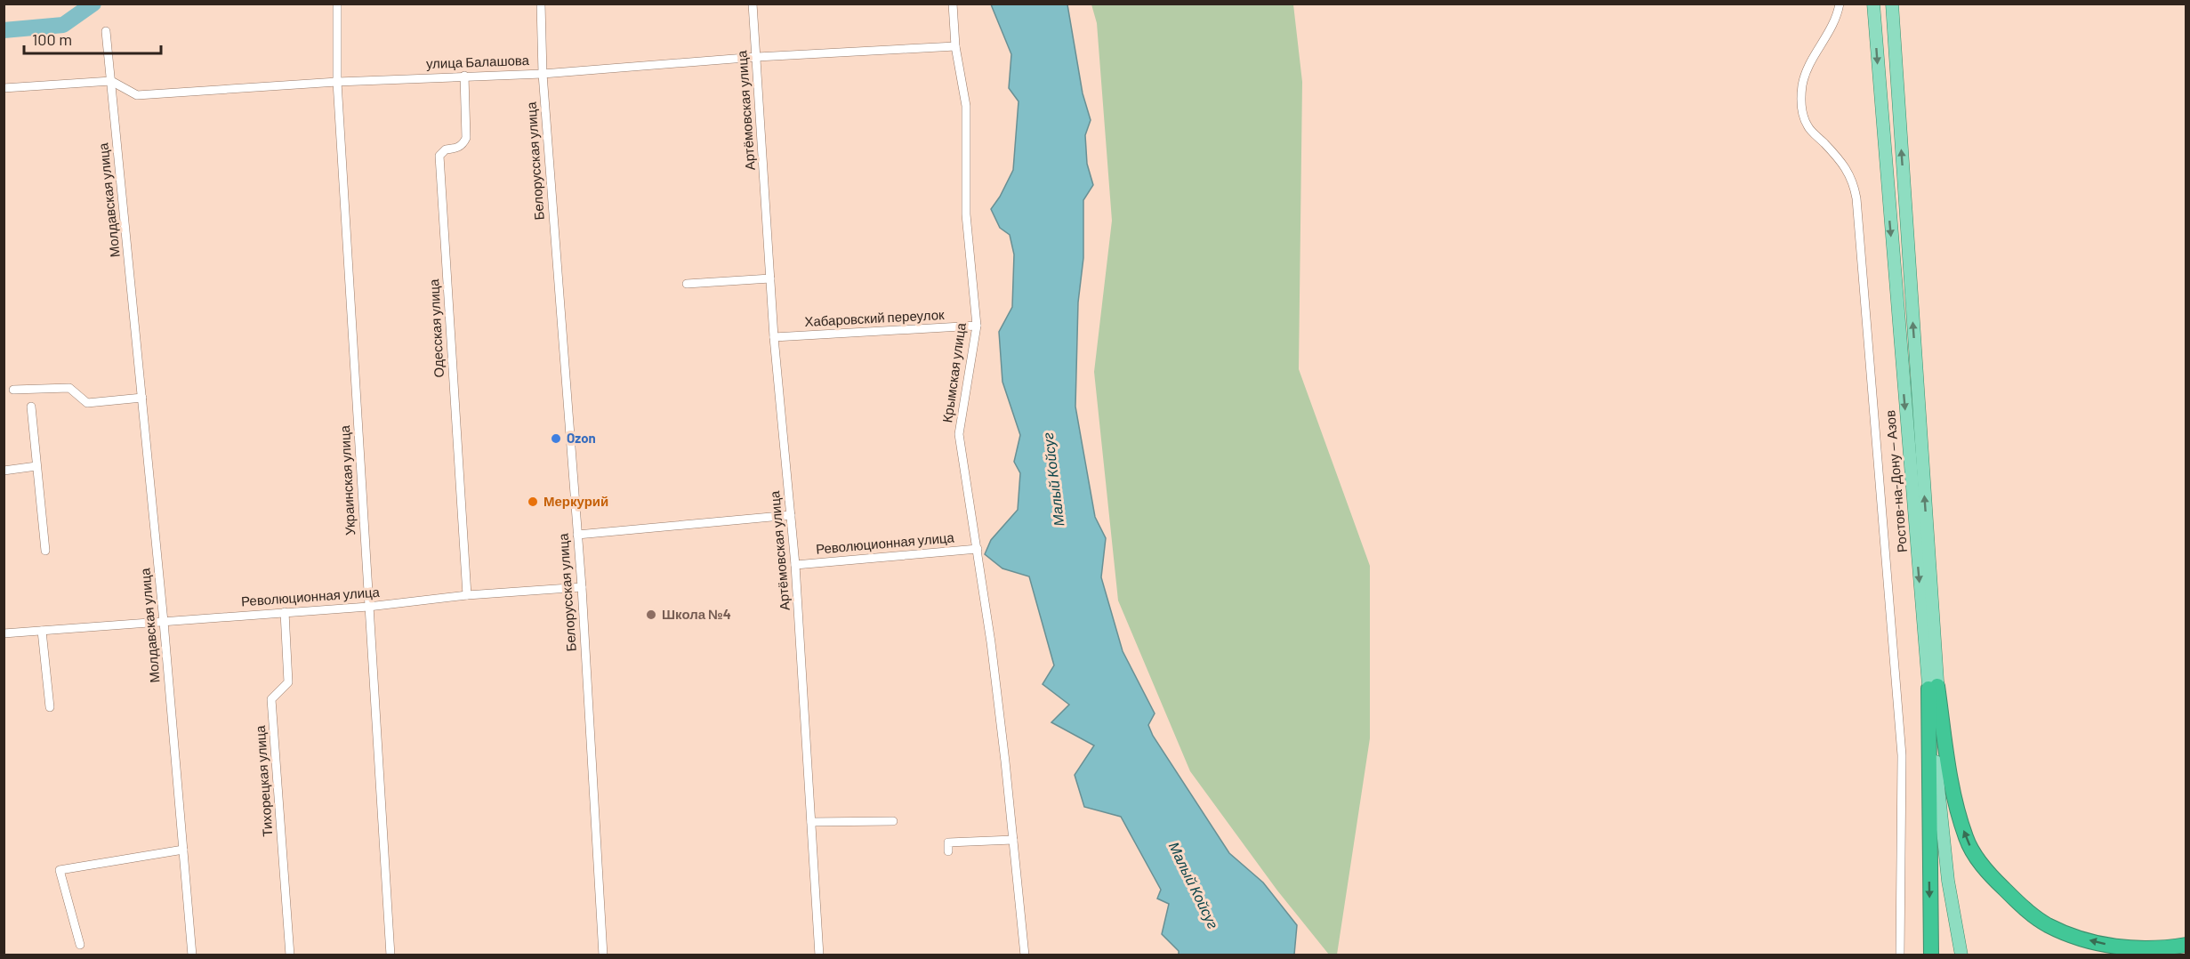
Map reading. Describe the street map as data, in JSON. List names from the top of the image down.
{
  "streets": {
    "main road": ["Ростов-на-Дону — Азов"],
    "street": [
      "улица Балашова",
      "Артёмовская улица",
      "Белорусская улица",
      "Молдавская улица",
      "Хабаровский переулок",
      "Одесская улица",
      "Крымская улица",
      "Украинская улица",
      "Революционная улица",
      "Тихорецкая улица"
    ]
  },
  "crossings": [
    ["улица Балашова", "Артёмовская улица"],
    ["улица Балашова", "Белорусская улица"],
    ["улица Балашова", "Молдавская улица"],
    ["улица Балашова", "Одесская улица"],
    ["улица Балашова", "Крымская улица"],
    ["улица Балашова", "Украинская улица"],
    ["Артёмовская улица", "Хабаровский переулок"],
    ["Артёмовская улица", "Революционная улица"],
    ["Белорусская улица", "Революционная улица"],
    ["Молдавская улица", "Революционная улица"],
    ["Хабаровский переулок", "Крымская улица"],
    ["Одесская улица", "Революционная улица"],
    ["Крымская улица", "Революционная улица"],
    ["Украинская улица", "Революционная улица"],
    ["Революционная улица", "Тихорецкая улица"]
  ],
  "water": ["Малый Койсуг"],
  "places": ["Ozon", "Меркурий", "Школа №4"],
  "scale_bar": "100 m"
}
